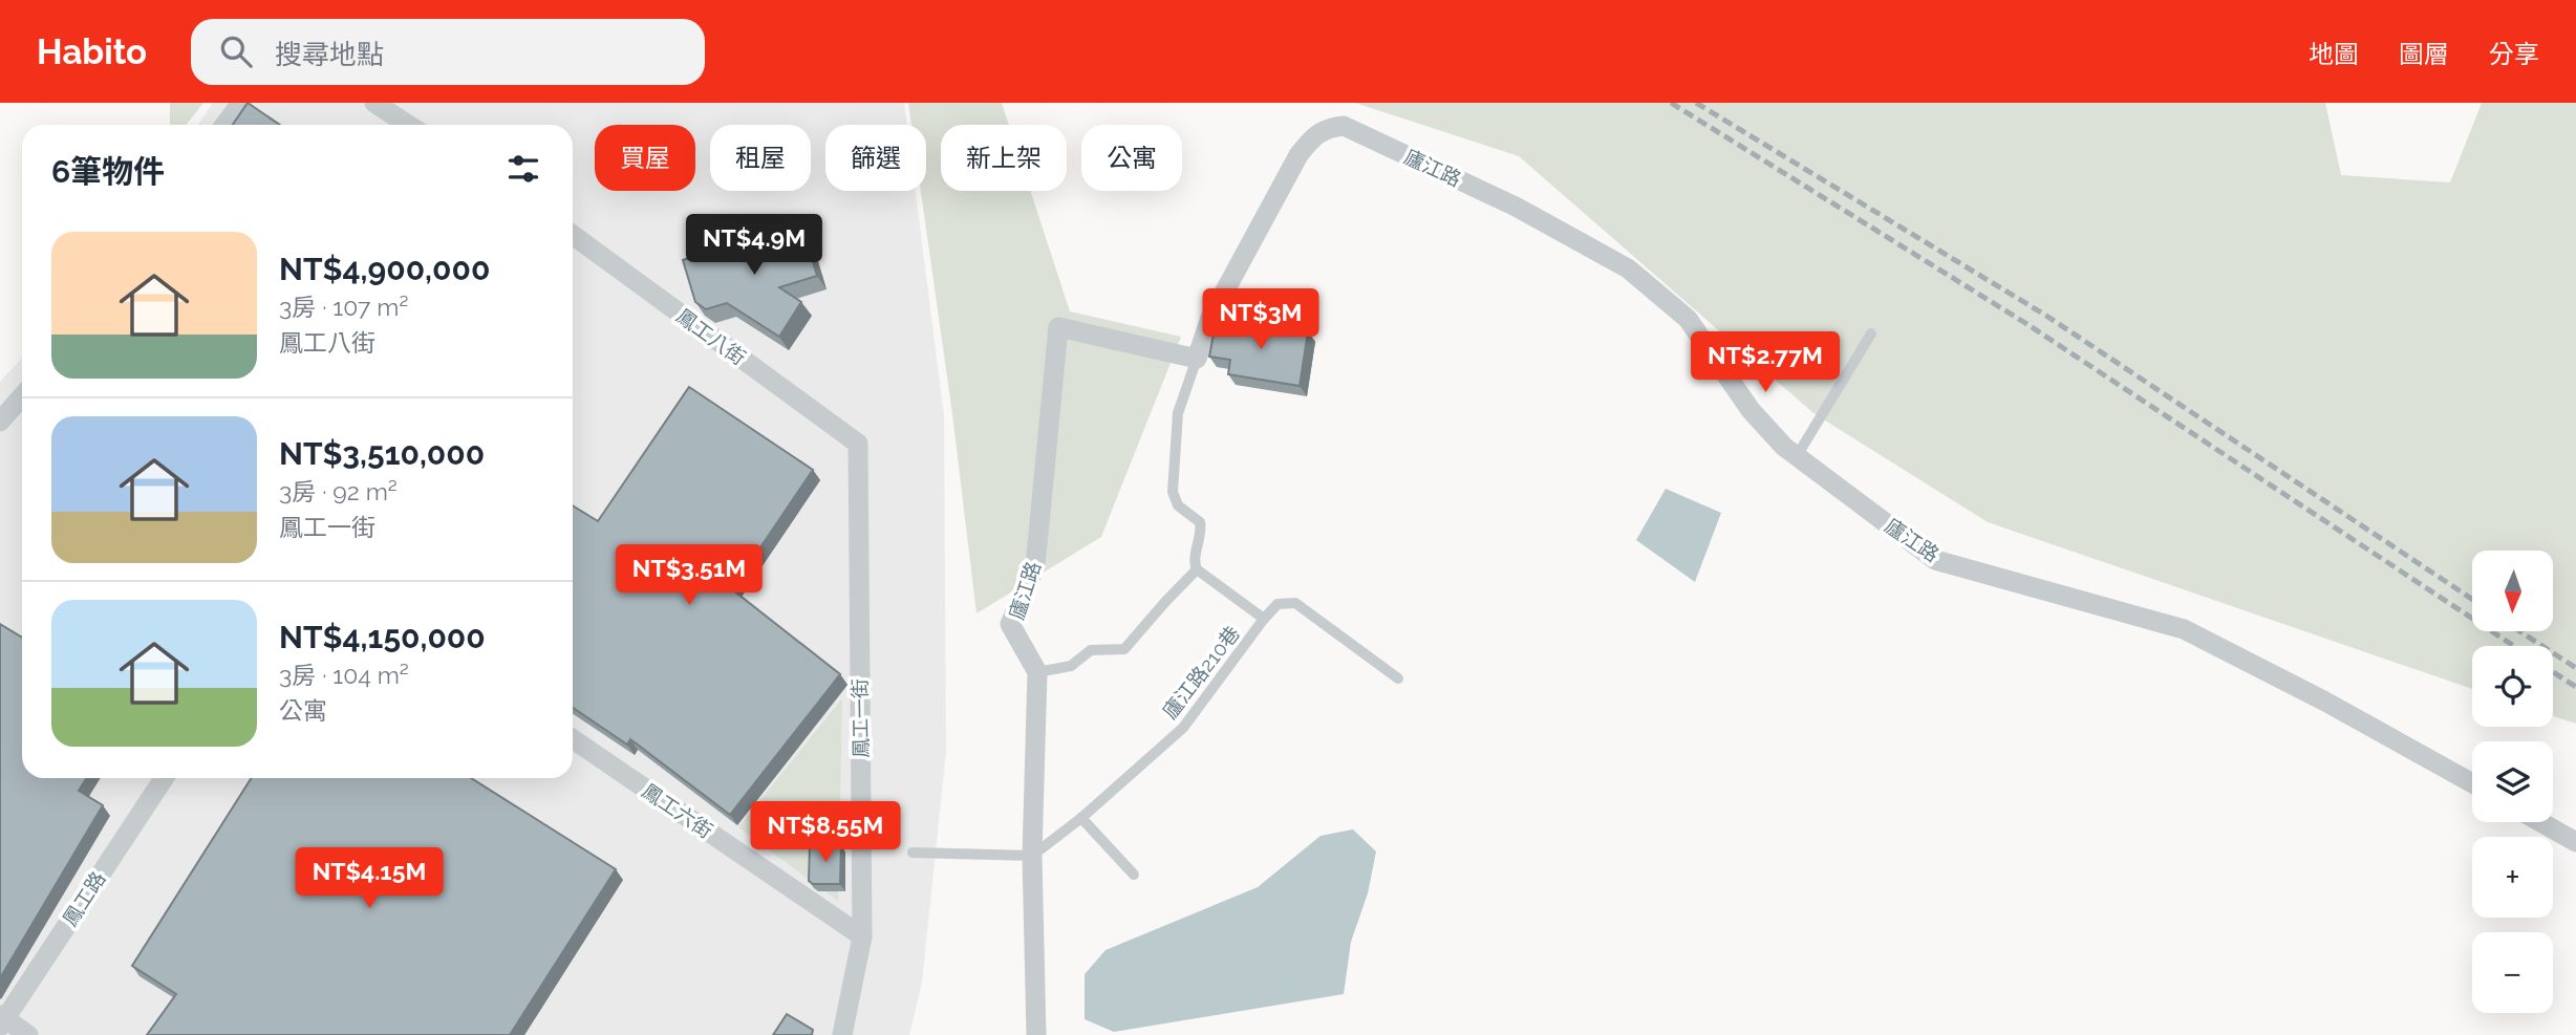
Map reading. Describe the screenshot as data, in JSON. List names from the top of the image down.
{
  "streets": {
    "street": [
      "廬江路",
      "鳳工八街",
      "鳳工一街",
      "鳳工六街",
      "鳳工路"
    ],
    "lane": ["廬江路210巷"]
  },
  "crossings": [
    ["鳳工八街", "鳳工一街"],
    ["鳳工一街", "鳳工六街"]
  ],
  "north": "bottom",
  "page": {
    "header": "Habito",
    "search": "搜尋地點",
    "nav": ["地圖", "圖層", "分享"],
    "chip": [
      "買屋",
      "租屋",
      "篩選",
      "新上架",
      "公寓"
    ],
    "heading": "6筆物件",
    "list": [
      {
        "name": "NT$4,900,000",
        "note": "3房 · 107 m² · 鳳工八街"
      },
      {
        "name": "NT$3,510,000",
        "note": "3房 · 92 m² · 鳳工一街"
      },
      {
        "name": "NT$4,150,000",
        "note": "3房 · 104 m² · 公寓"
      }
    ],
    "price": [
      "NT$4.9M",
      "NT$3M",
      "NT$2.77M",
      "NT$3.51M",
      "NT$8.55M",
      "NT$4.15M"
    ],
    "map_buttons": ["+", "−"]
  }
}
